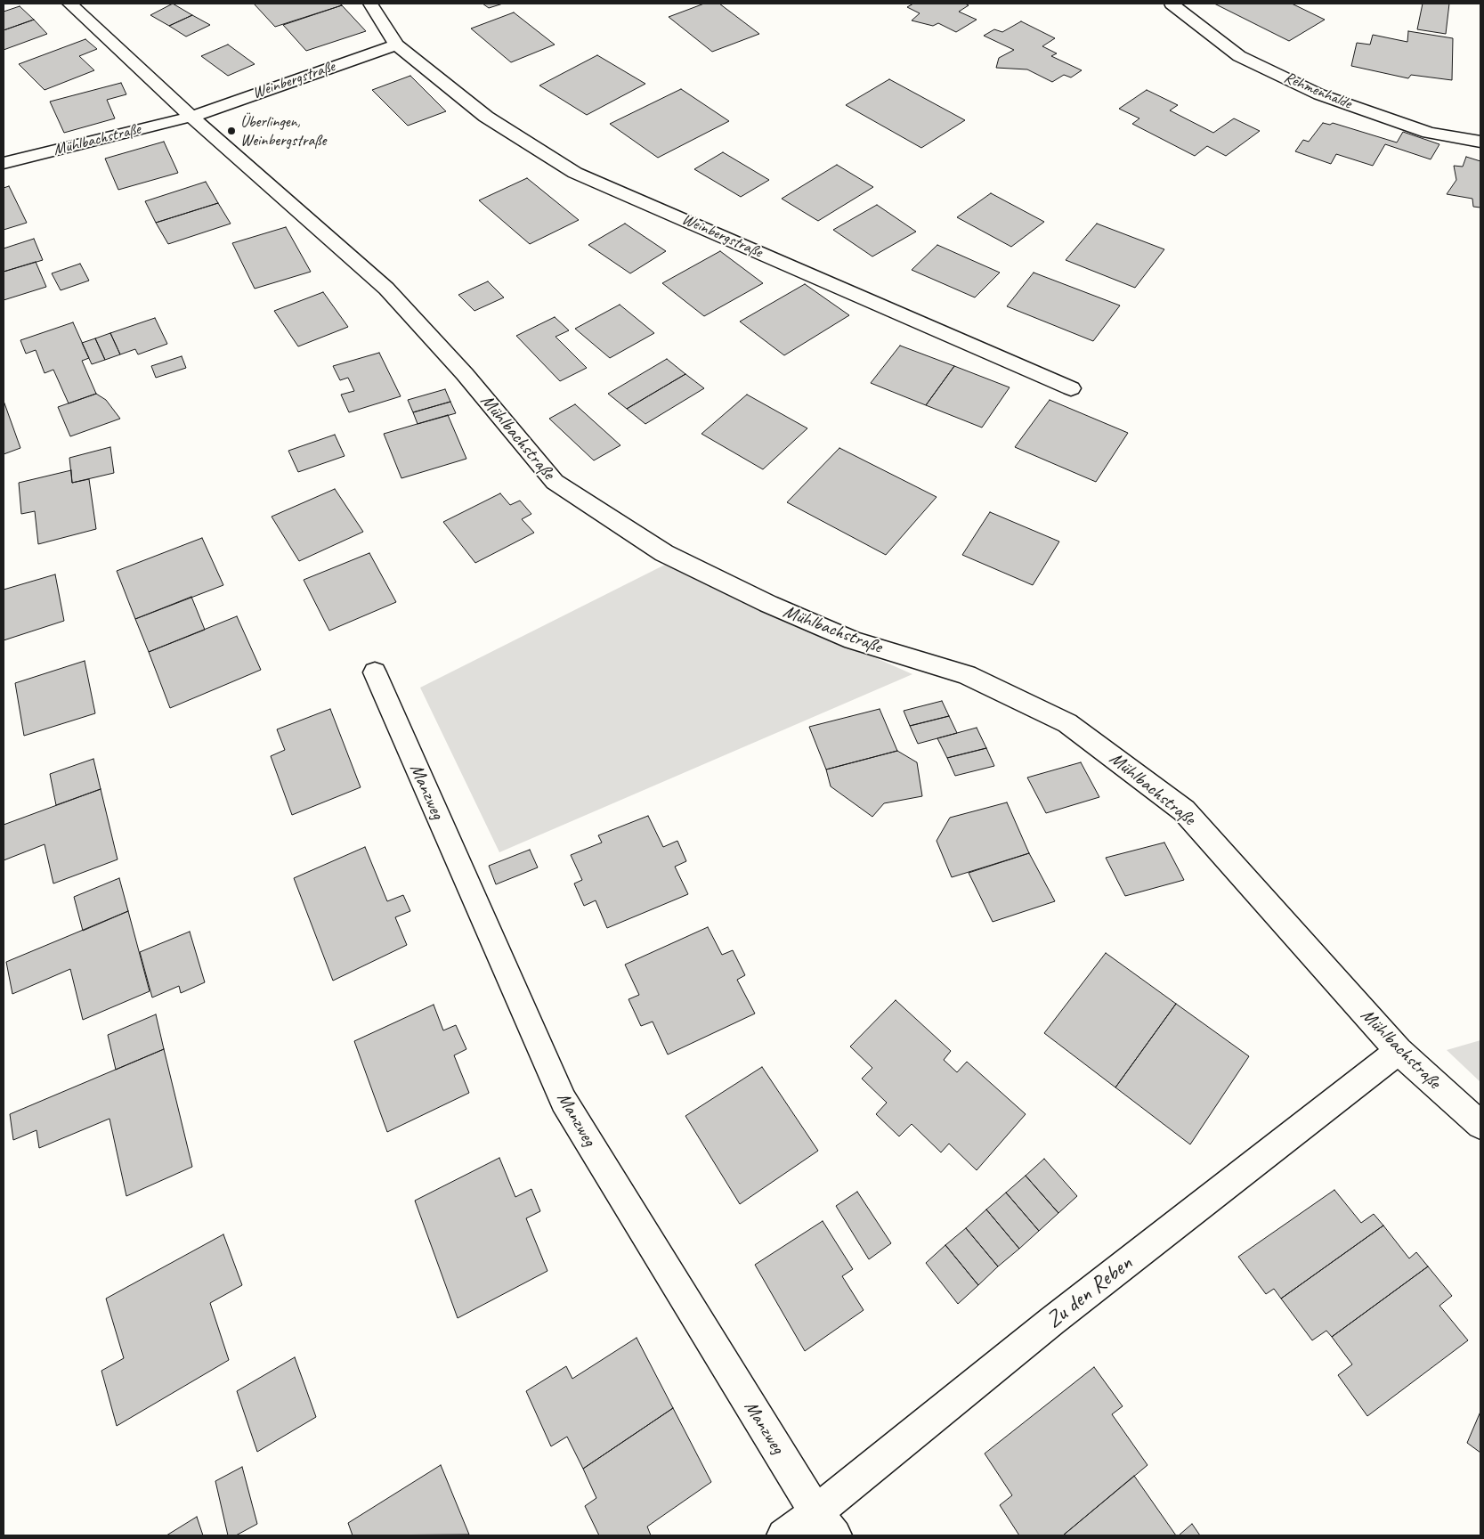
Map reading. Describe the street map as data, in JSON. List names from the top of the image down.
{
  "streets": {
    "street": [
      "Weinbergstraße",
      "Rehmenhalde",
      "Mühlbachstraße",
      "Manzweg",
      "Zu den Reben"
    ]
  },
  "crossings": [
    ["Weinbergstraße", "Mühlbachstraße"],
    ["Mühlbachstraße", "Zu den Reben"],
    ["Manzweg", "Zu den Reben"]
  ],
  "places": ["Überlingen, Weinbergstraße"]
}
